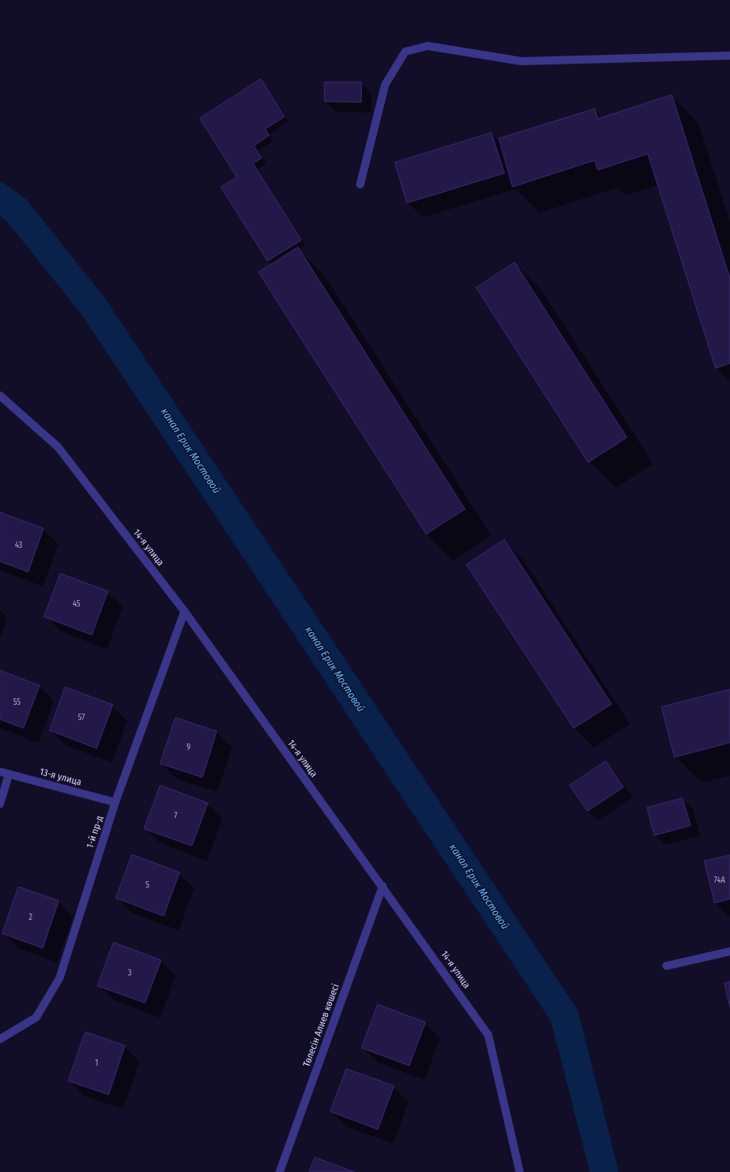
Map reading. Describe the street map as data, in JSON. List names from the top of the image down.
{
  "streets": {
    "street": [
      "14-я улица",
      "13-я улица",
      "1-й пр-д",
      "Төлесін Алиев көшесі"
    ]
  },
  "crossings": [
    ["14-я улица", "1-й пр-д"],
    ["14-я улица", "Төлесін Алиев көшесі"],
    ["13-я улица", "1-й пр-д"]
  ],
  "water": ["канал Ерик Мостовой"],
  "house_numbers": [
    "43",
    "45",
    "55",
    "57",
    "9",
    "7",
    "74А",
    "5",
    "2",
    "3",
    "1"
  ]
}
